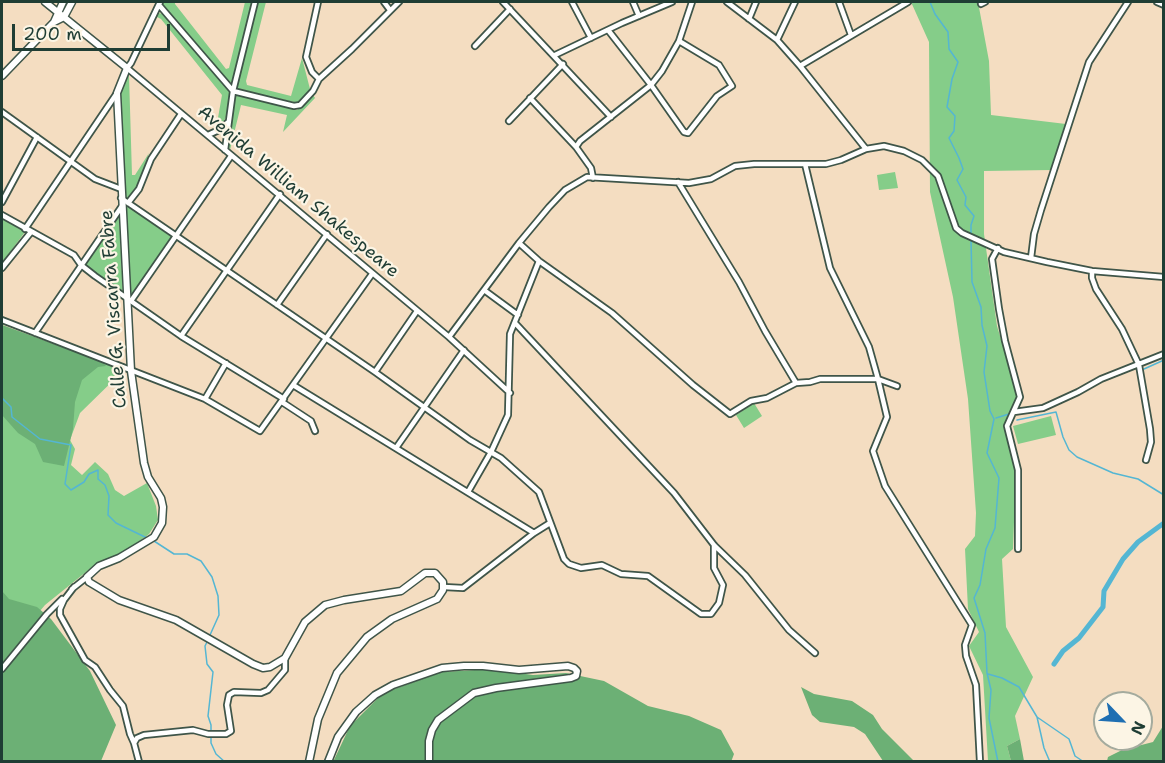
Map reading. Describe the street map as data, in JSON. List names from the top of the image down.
{
  "streets": {
    "street": ["Avenida William Shakespeare", "Calle G. Viscarra Fabre"]
  },
  "crossings": [
    ["Avenida William Shakespeare", "Calle G. Viscarra Fabre"]
  ],
  "scale_bar": "200 m",
  "north": "bottom right"
}
